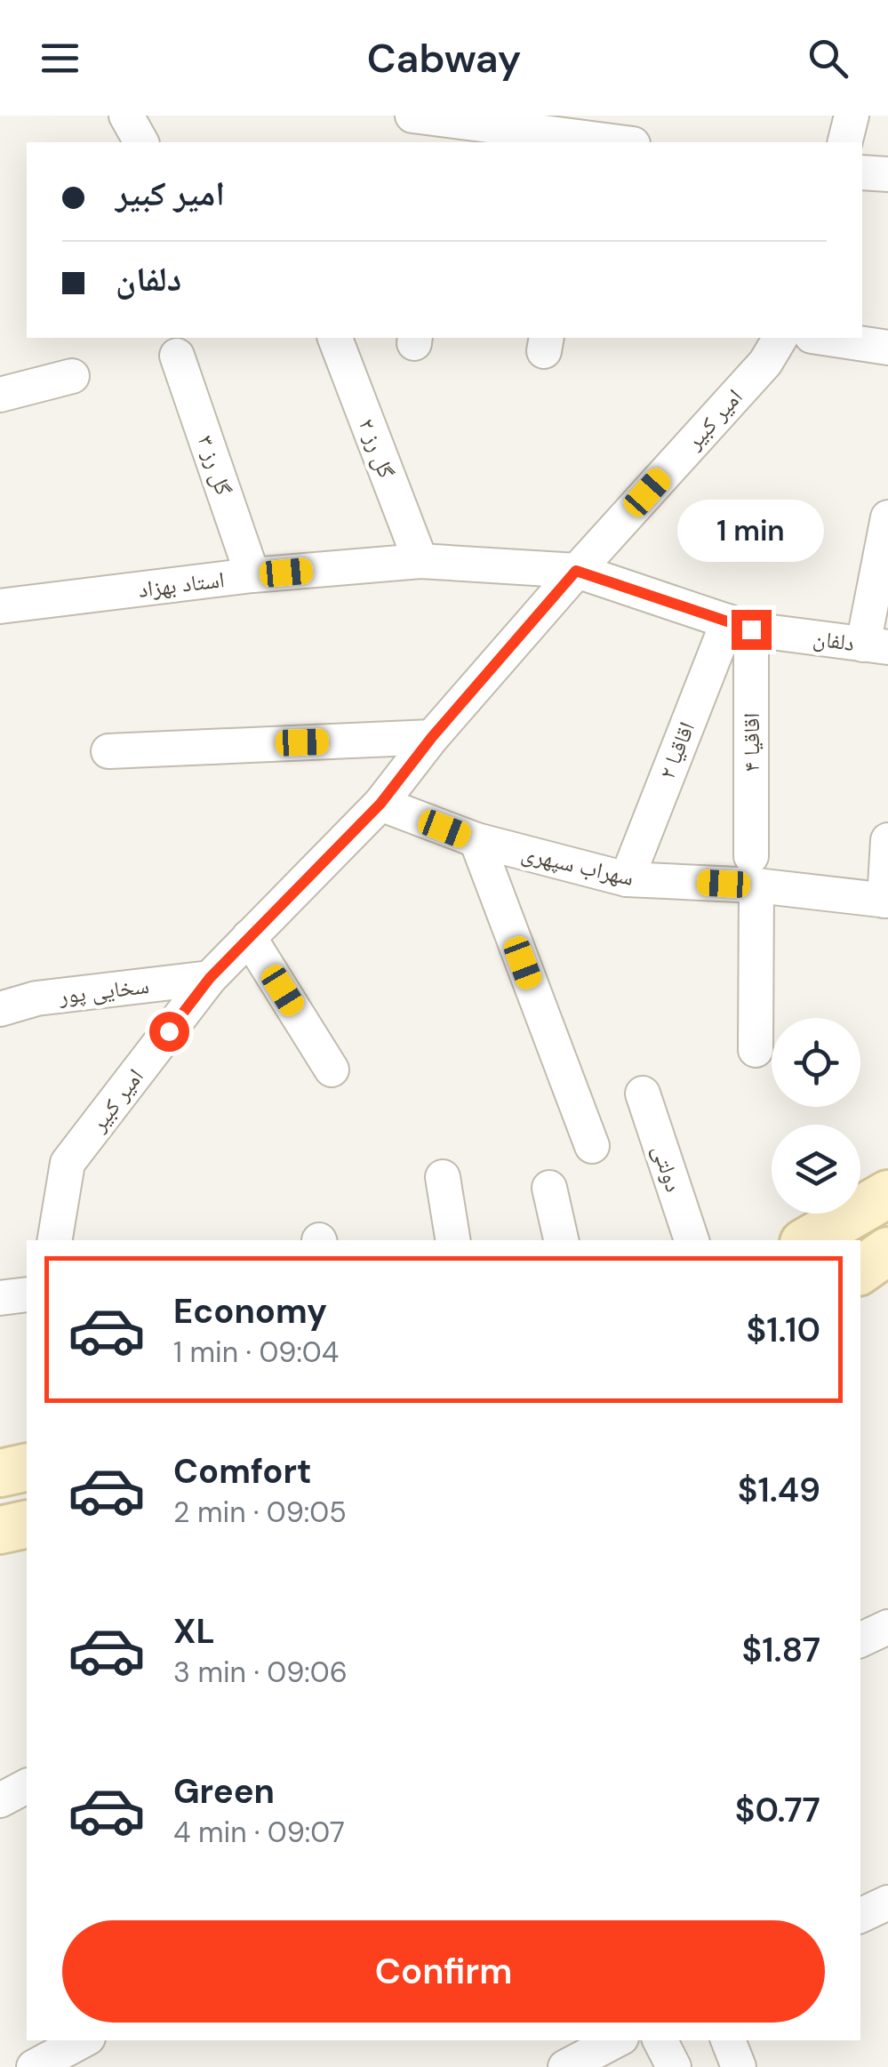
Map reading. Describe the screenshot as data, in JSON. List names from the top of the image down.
{
  "streets": {
    "street": [
      "امیر کبیر",
      "گل رز ۲",
      "گل رز ۳",
      "استاد بهزاد",
      "دلفان",
      "اقاقیا ۴",
      "اقاقیا ۲",
      "سهراب سپهری",
      "سخایی پور",
      "دولتی"
    ]
  },
  "crossings": [
    ["امیر کبیر", "استاد بهزاد"],
    ["امیر کبیر", "دلفان"],
    ["امیر کبیر", "سهراب سپهری"],
    ["امیر کبیر", "سخایی پور"],
    ["گل رز ۲", "استاد بهزاد"],
    ["گل رز ۳", "استاد بهزاد"],
    ["استاد بهزاد", "دلفان"],
    ["دلفان", "اقاقیا ۴"],
    ["دلفان", "اقاقیا ۲"],
    ["اقاقیا ۴", "اقاقیا ۲"],
    ["اقاقیا ۴", "سهراب سپهری"],
    ["اقاقیا ۲", "سهراب سپهری"]
  ],
  "page": {
    "header": "Cabway",
    "banner": ["امیر کبیر", "دلفان"],
    "bubble": "1 min",
    "list": [
      {
        "name": "Economy",
        "note": "1 min · 09:04",
        "value": "$1.10"
      },
      {
        "name": "Comfort",
        "note": "2 min · 09:05",
        "value": "$1.49"
      },
      {
        "name": "XL",
        "note": "3 min · 09:06",
        "value": "$1.87"
      },
      {
        "name": "Green",
        "note": "4 min · 09:07",
        "value": "$0.77"
      }
    ],
    "buttons": "Confirm"
  }
}
